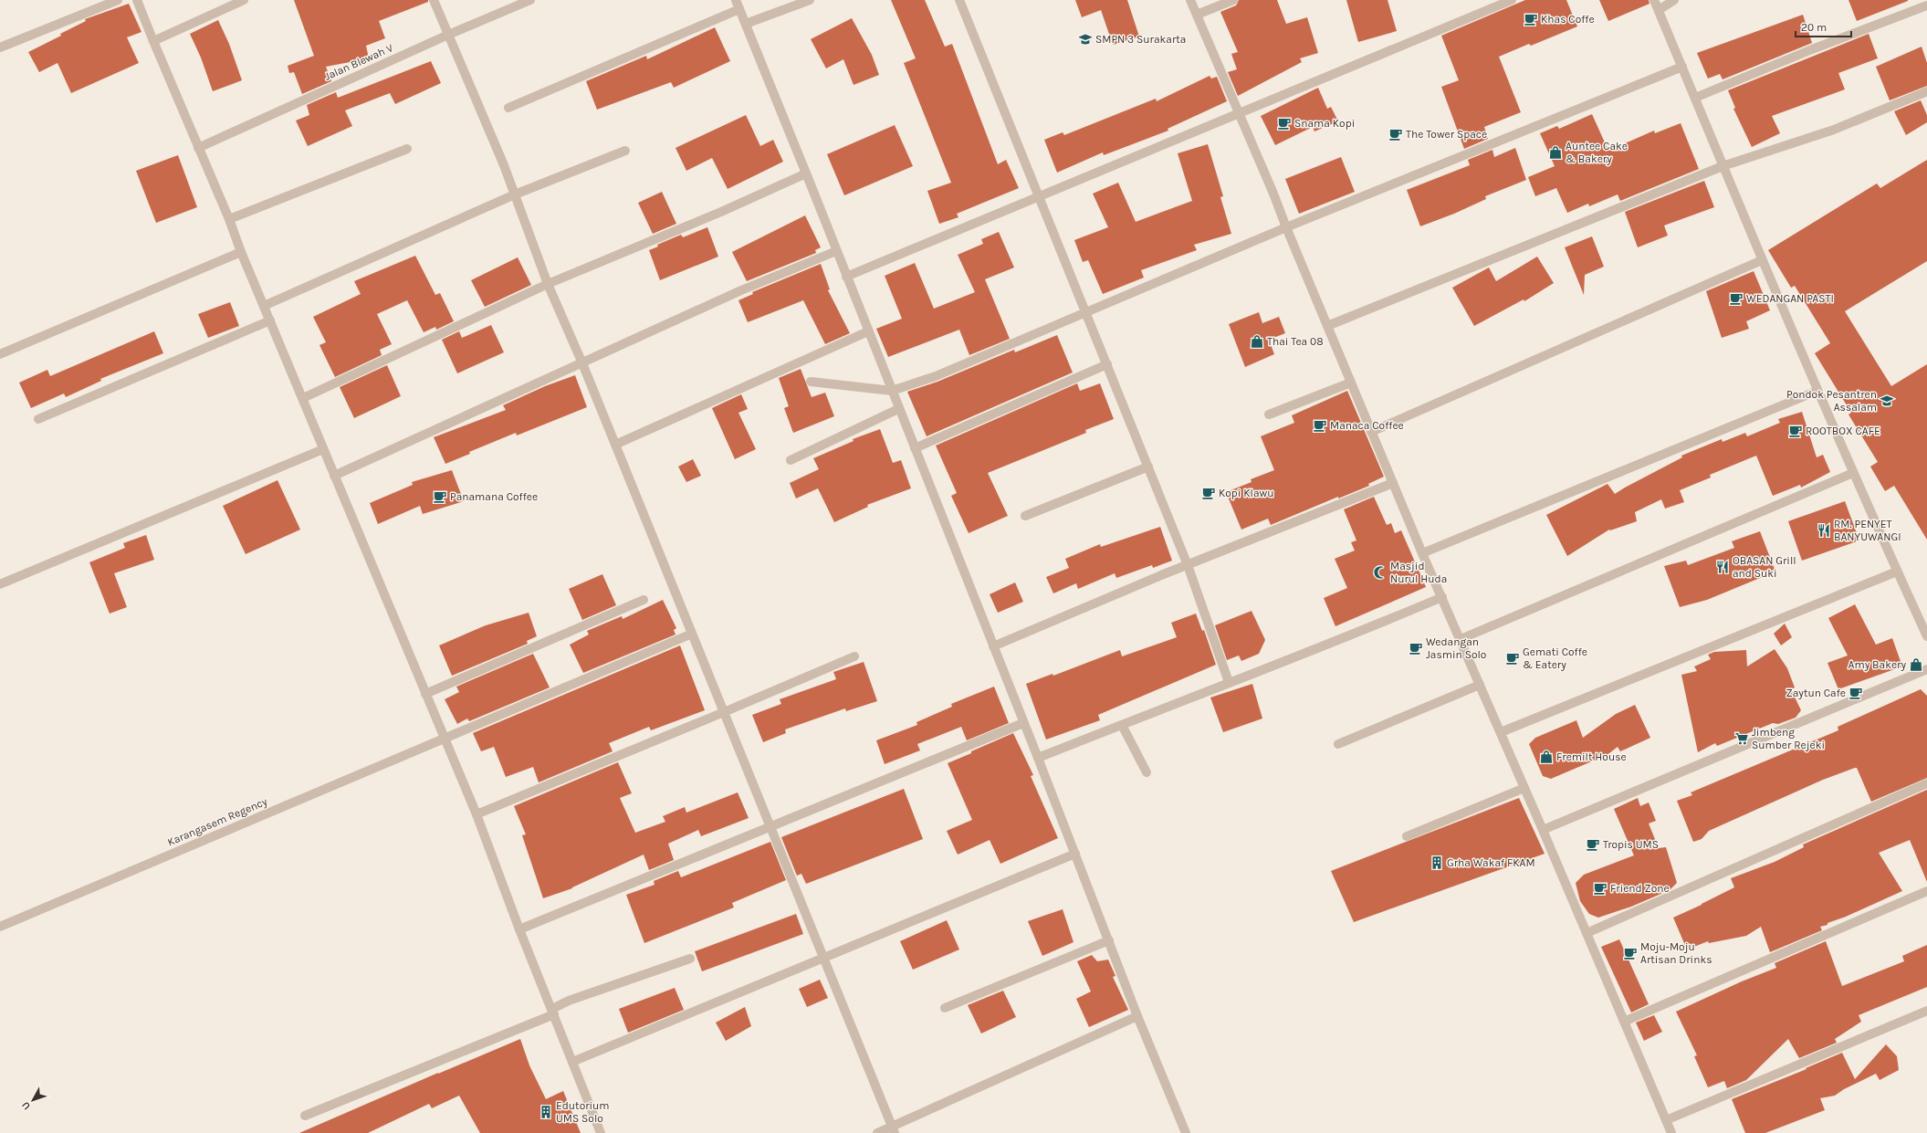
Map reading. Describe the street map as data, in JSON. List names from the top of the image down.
{
  "streets": {
    "street": ["Jalan Blewah V", "Karangasem Regency"]
  },
  "places": {
    "cafe": [
      "Khas Coffe",
      "Snama Kopi",
      "The Tower Space",
      "WEDANGAN PASTI",
      "Manaca Coffee",
      "ROOTBOX CAFE",
      "Kopi Klawu",
      "Panamana Coffee",
      "Wedangan Jasmin Solo",
      "Gemati Coffe & Eatery",
      "Zaytun Cafe",
      "Tropis UMS",
      "Friend Zone",
      "Moju-Moju Artisan Drinks"
    ],
    "school or university": ["SMPN 3 Surakarta", "Pondok Pesantren Assalam"],
    "shop": [
      "Auntee Cake & Bakery",
      "Thai Tea 08",
      "Amy Bakery",
      "Fremilt House"
    ],
    "restaurant": ["RM. PENYET BANYUWANGI", "OBASAN Grill and Suki"],
    "mosque": ["Masjid Nurul Huda"],
    "supermarket": ["Jimbeng Sumber Rejeki"],
    "building": ["Grha Wakaf FKAM", "Edutorium UMS Solo"]
  },
  "scale_bar": "20 m",
  "north": "bottom left"
}
